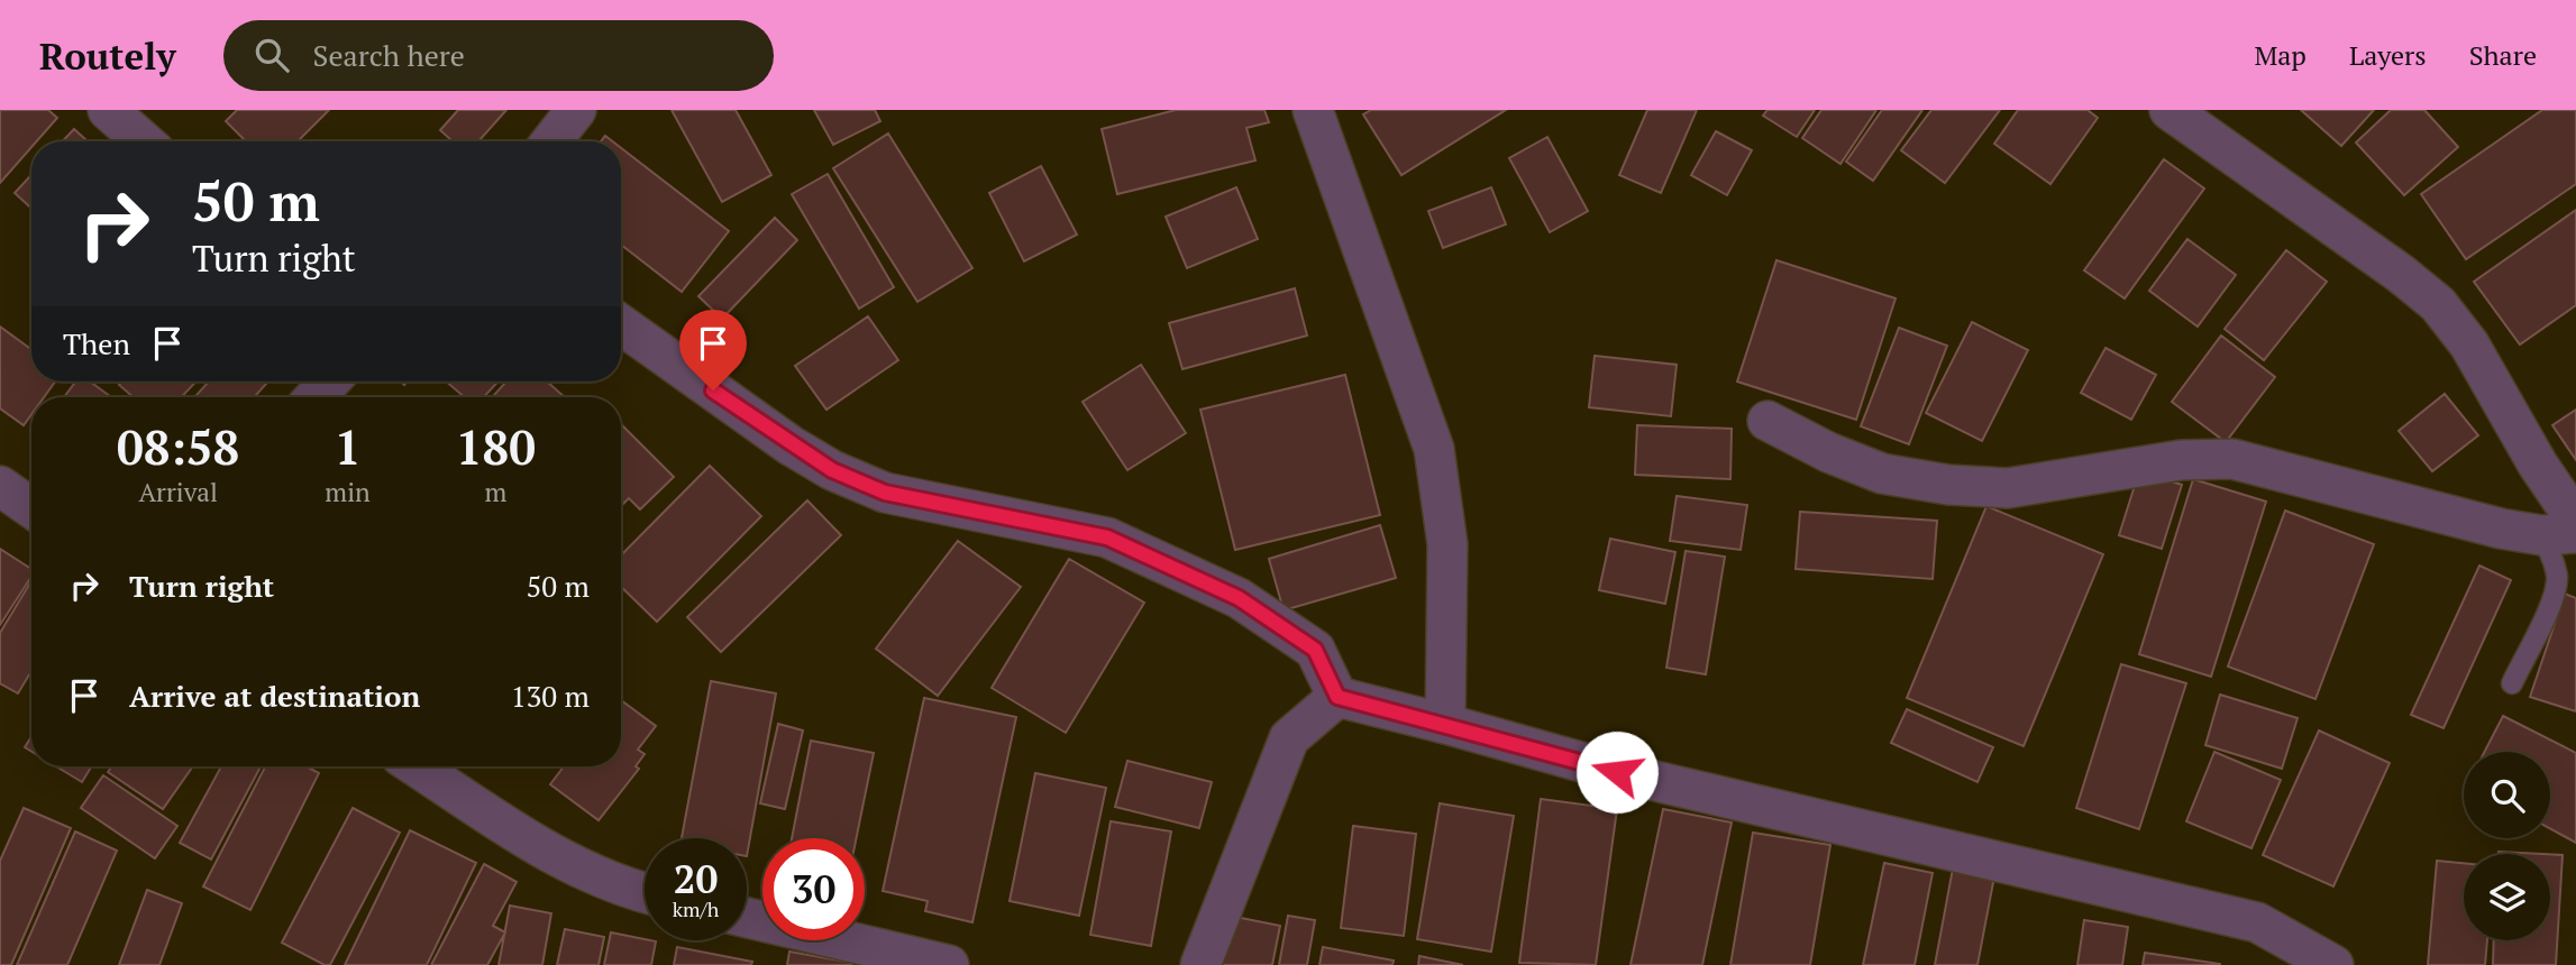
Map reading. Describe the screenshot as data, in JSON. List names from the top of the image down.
{
  "page": {
    "header": "Routely",
    "search": "Search here",
    "nav": ["Map", "Layers", "Share"],
    "turn": ["50 m", "Turn right"],
    "then": "Then",
    "eta": [
      "08:58",
      "Arrival",
      "1",
      "min",
      "180",
      "m"
    ],
    "list": [
      {
        "name": "Turn right",
        "value": "50 m"
      },
      {
        "name": "Arrive at destination",
        "value": "130 m"
      }
    ],
    "speed": "20 km/h",
    "limit": "30"
  }
}
